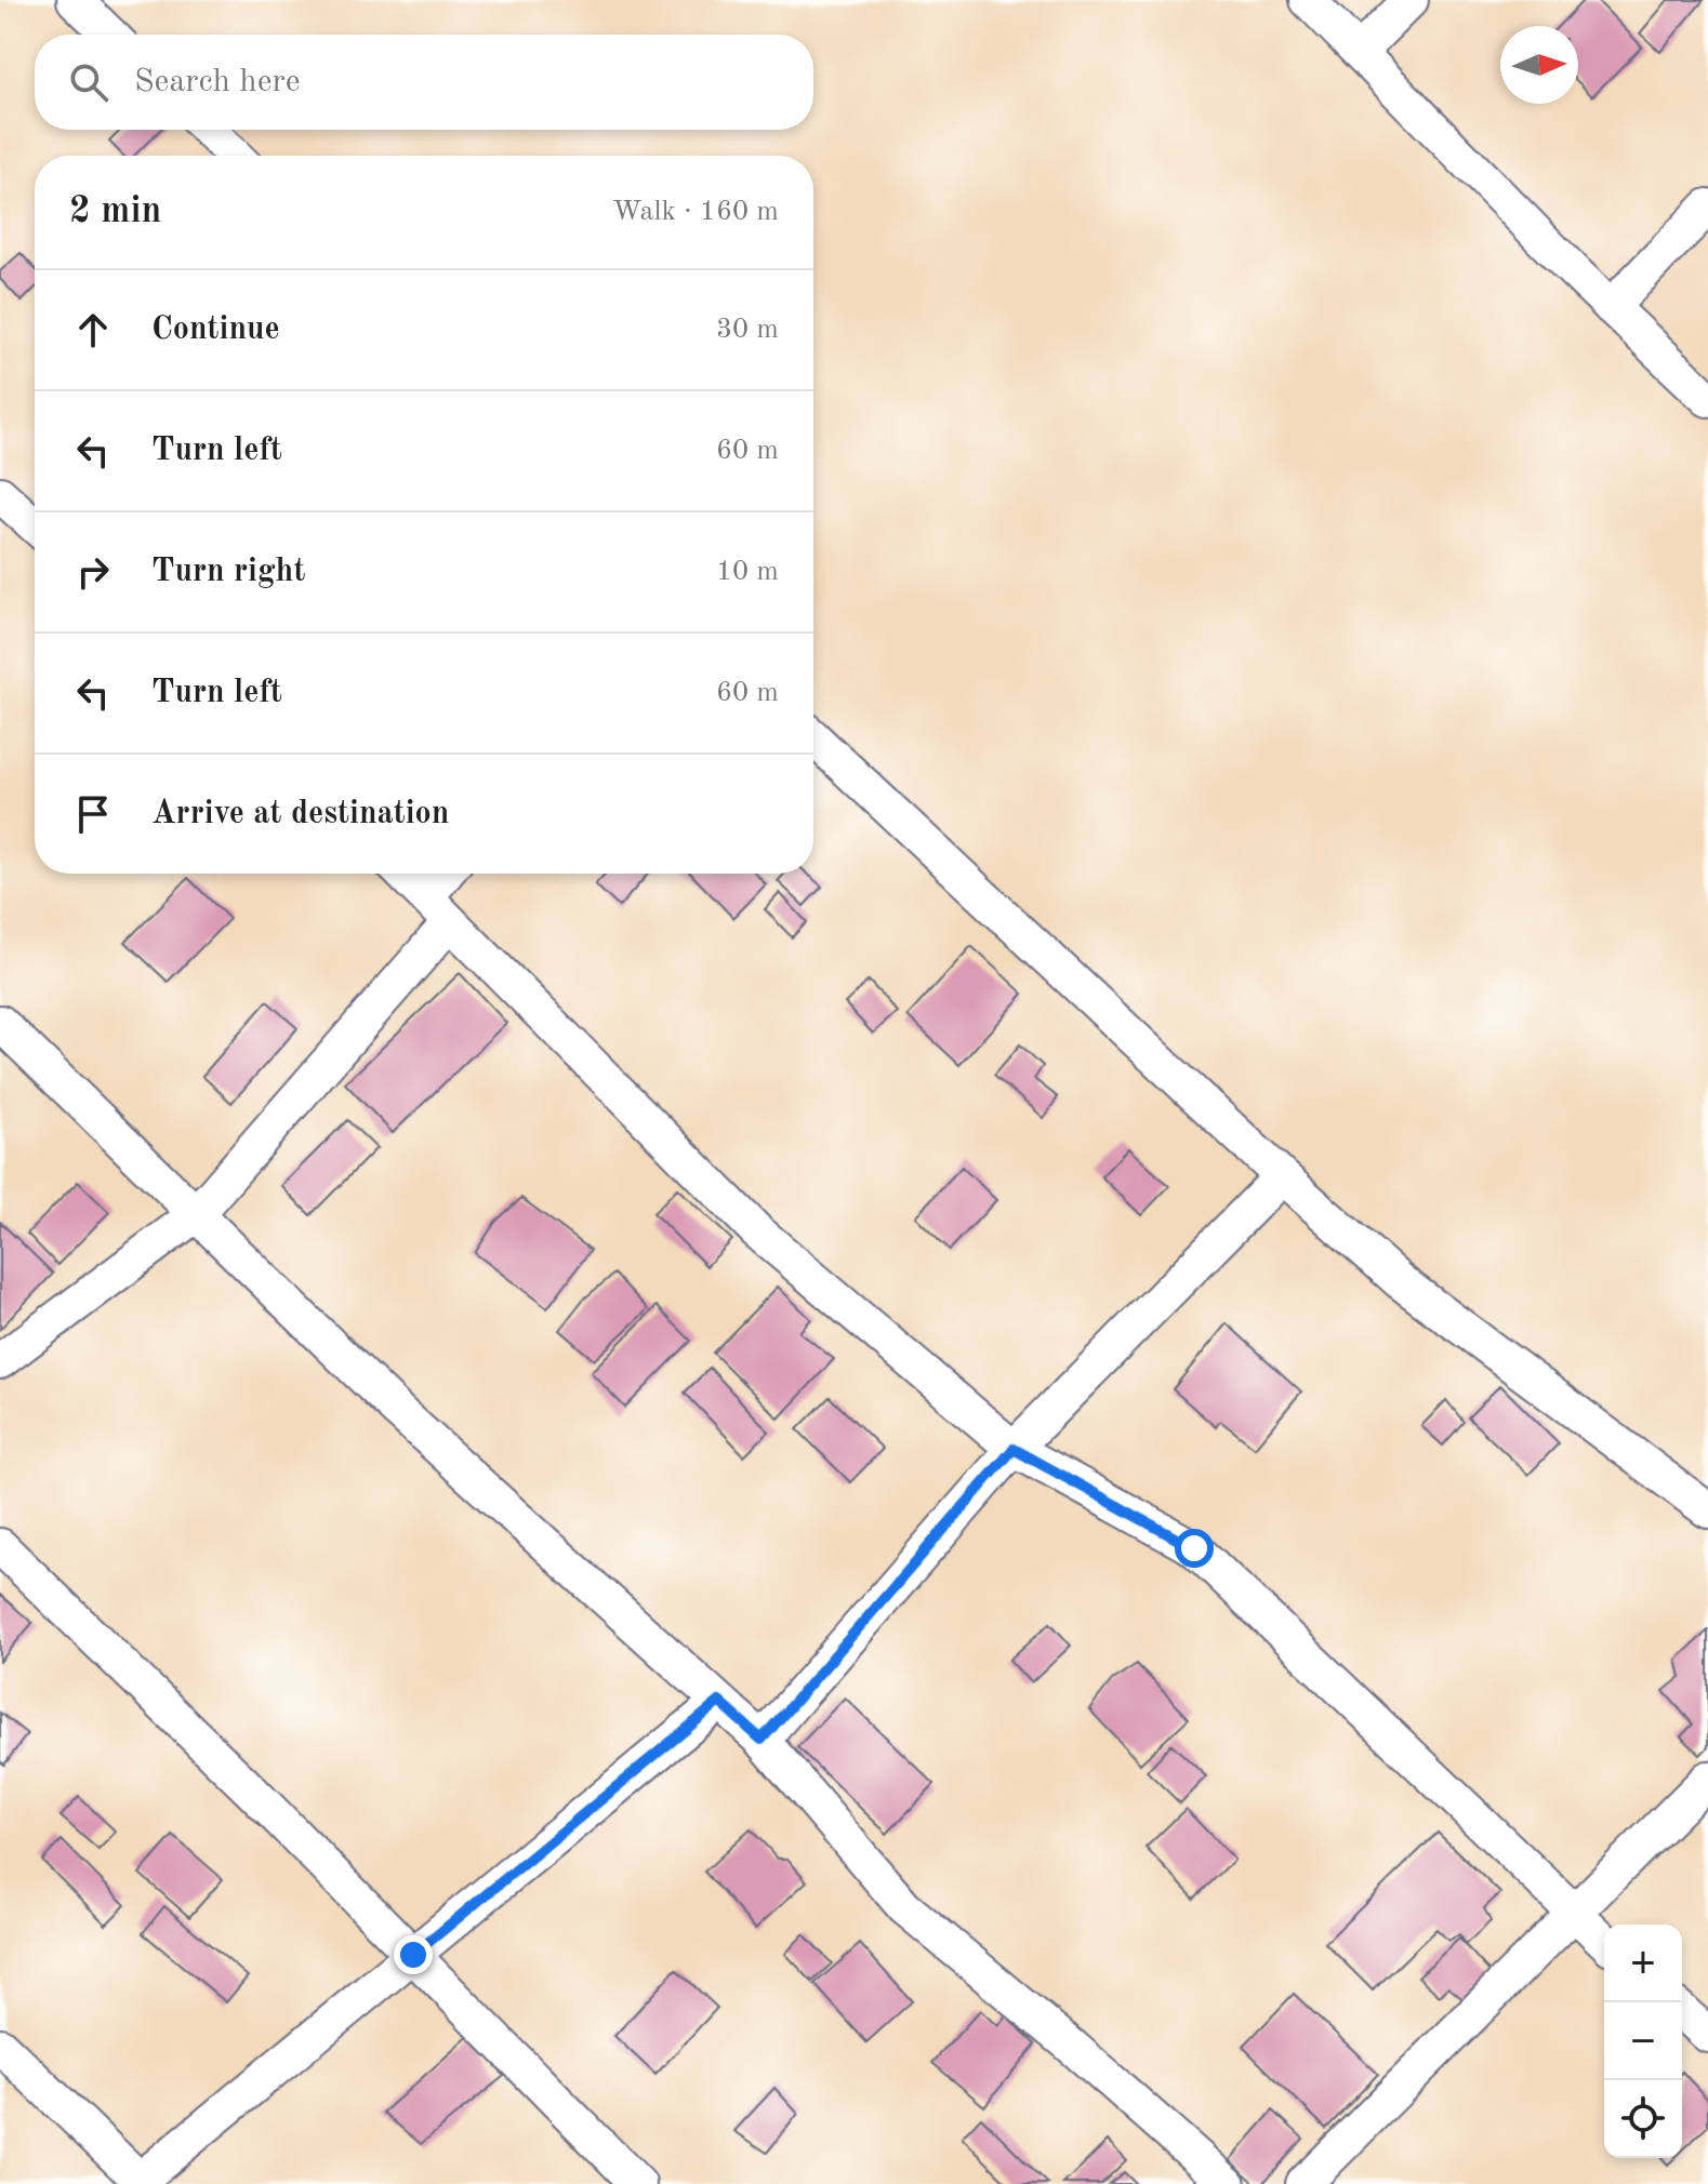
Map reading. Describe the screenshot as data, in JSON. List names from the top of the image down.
{
  "north": "right",
  "page": {
    "search": "Search here",
    "heading": ["2 min", "Walk · 160 m"],
    "list": [
      ["Continue", "30 m"],
      ["Turn left", "60 m"],
      ["Turn right", "10 m"],
      ["Turn left", "60 m"],
      "Arrive at destination"
    ],
    "map_buttons": ["+", "−"]
  }
}
